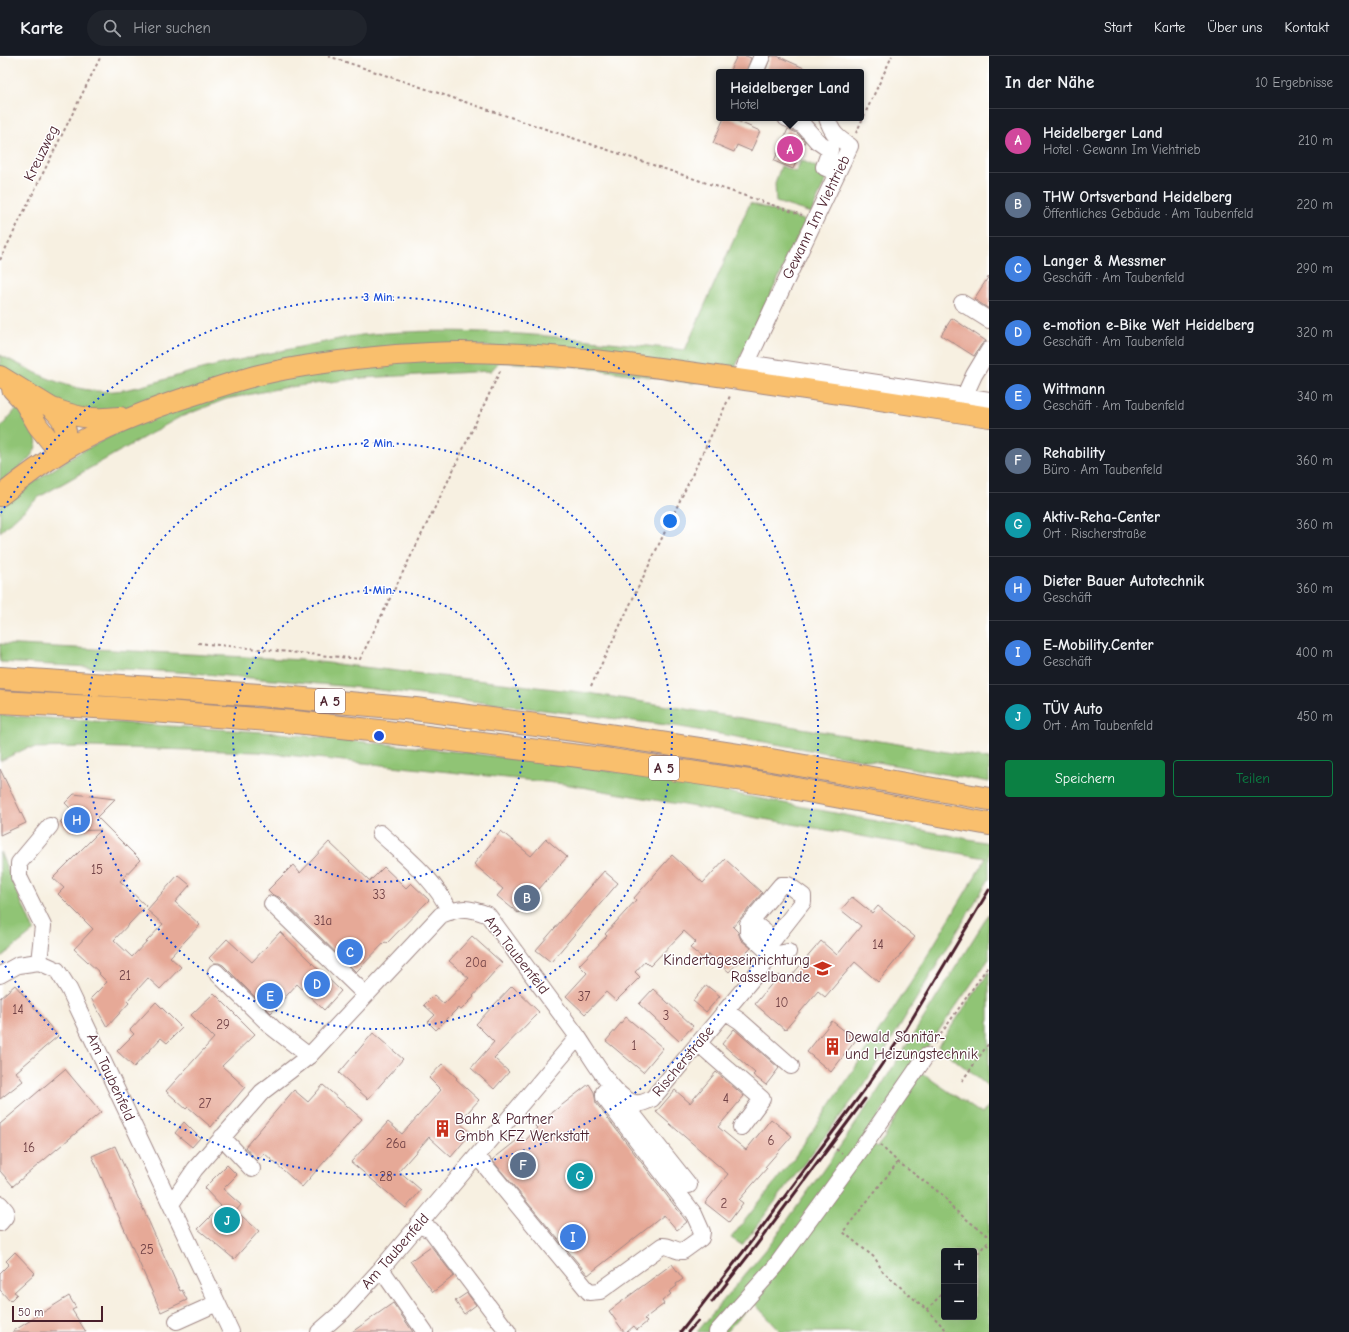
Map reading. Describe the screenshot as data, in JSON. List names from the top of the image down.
{
  "streets": {
    "highway": ["A 5"],
    "street": ["Gewann Im Viehtrieb", "Am Taubenfeld", "Rischerstraße"],
    "path": ["Kreuzweg"]
  },
  "places": {
    "school or university": ["Kindertageseinrichtung Rasselbande"],
    "building": ["Dewald Sanitär- und Heizungstechnik", "Bahr & Partner Gmbh KFZ Werkstatt"]
  },
  "house_numbers": [
    "15",
    "33",
    "31a",
    "14",
    "20a",
    "21",
    "37",
    "10",
    "14",
    "3",
    "29",
    "1",
    "4",
    "27",
    "6",
    "26a",
    "16",
    "28",
    "2",
    "25"
  ],
  "scale_bar": "50 m",
  "page": {
    "header": "Karte",
    "search": "Hier suchen",
    "nav": [
      "Start",
      "Karte",
      "Über uns",
      "Kontakt"
    ],
    "heading": ["In der Nähe", "10 Ergebnisse"],
    "popup": ["Heidelberger Land", "Hotel"],
    "list": [
      {
        "mark": "A",
        "name": "Heidelberger Land",
        "note": "Hotel · Gewann Im Viehtrieb",
        "value": "210 m"
      },
      {
        "mark": "B",
        "name": "THW Ortsverband Heidelberg",
        "note": "Öffentliches Gebäude · Am Taubenfeld",
        "value": "220 m"
      },
      {
        "mark": "C",
        "name": "Langer & Messmer",
        "note": "Geschäft · Am Taubenfeld",
        "value": "290 m"
      },
      {
        "mark": "D",
        "name": "e-motion e-Bike Welt Heidelberg",
        "note": "Geschäft · Am Taubenfeld",
        "value": "320 m"
      },
      {
        "mark": "E",
        "name": "Wittmann",
        "note": "Geschäft · Am Taubenfeld",
        "value": "340 m"
      },
      {
        "mark": "F",
        "name": "Rehability",
        "note": "Büro · Am Taubenfeld",
        "value": "360 m"
      },
      {
        "mark": "G",
        "name": "Aktiv-Reha-Center",
        "note": "Ort · Rischerstraße",
        "value": "360 m"
      },
      {
        "mark": "H",
        "name": "Dieter Bauer Autotechnik",
        "note": "Geschäft",
        "value": "360 m"
      },
      {
        "mark": "I",
        "name": "E-Mobility.Center",
        "note": "Geschäft",
        "value": "400 m"
      },
      {
        "mark": "J",
        "name": "TÜV Auto",
        "note": "Ort · Am Taubenfeld",
        "value": "450 m"
      }
    ],
    "pins": [
      "A",
      "H",
      "B",
      "C",
      "D",
      "E",
      "F",
      "G",
      "J",
      "I"
    ],
    "buttons": ["Speichern", "Teilen"],
    "map_buttons": ["+", "−"],
    "scale": "50 m"
  },
  "rings": ["3 Min.", "2 Min.", "1 Min."]
}
